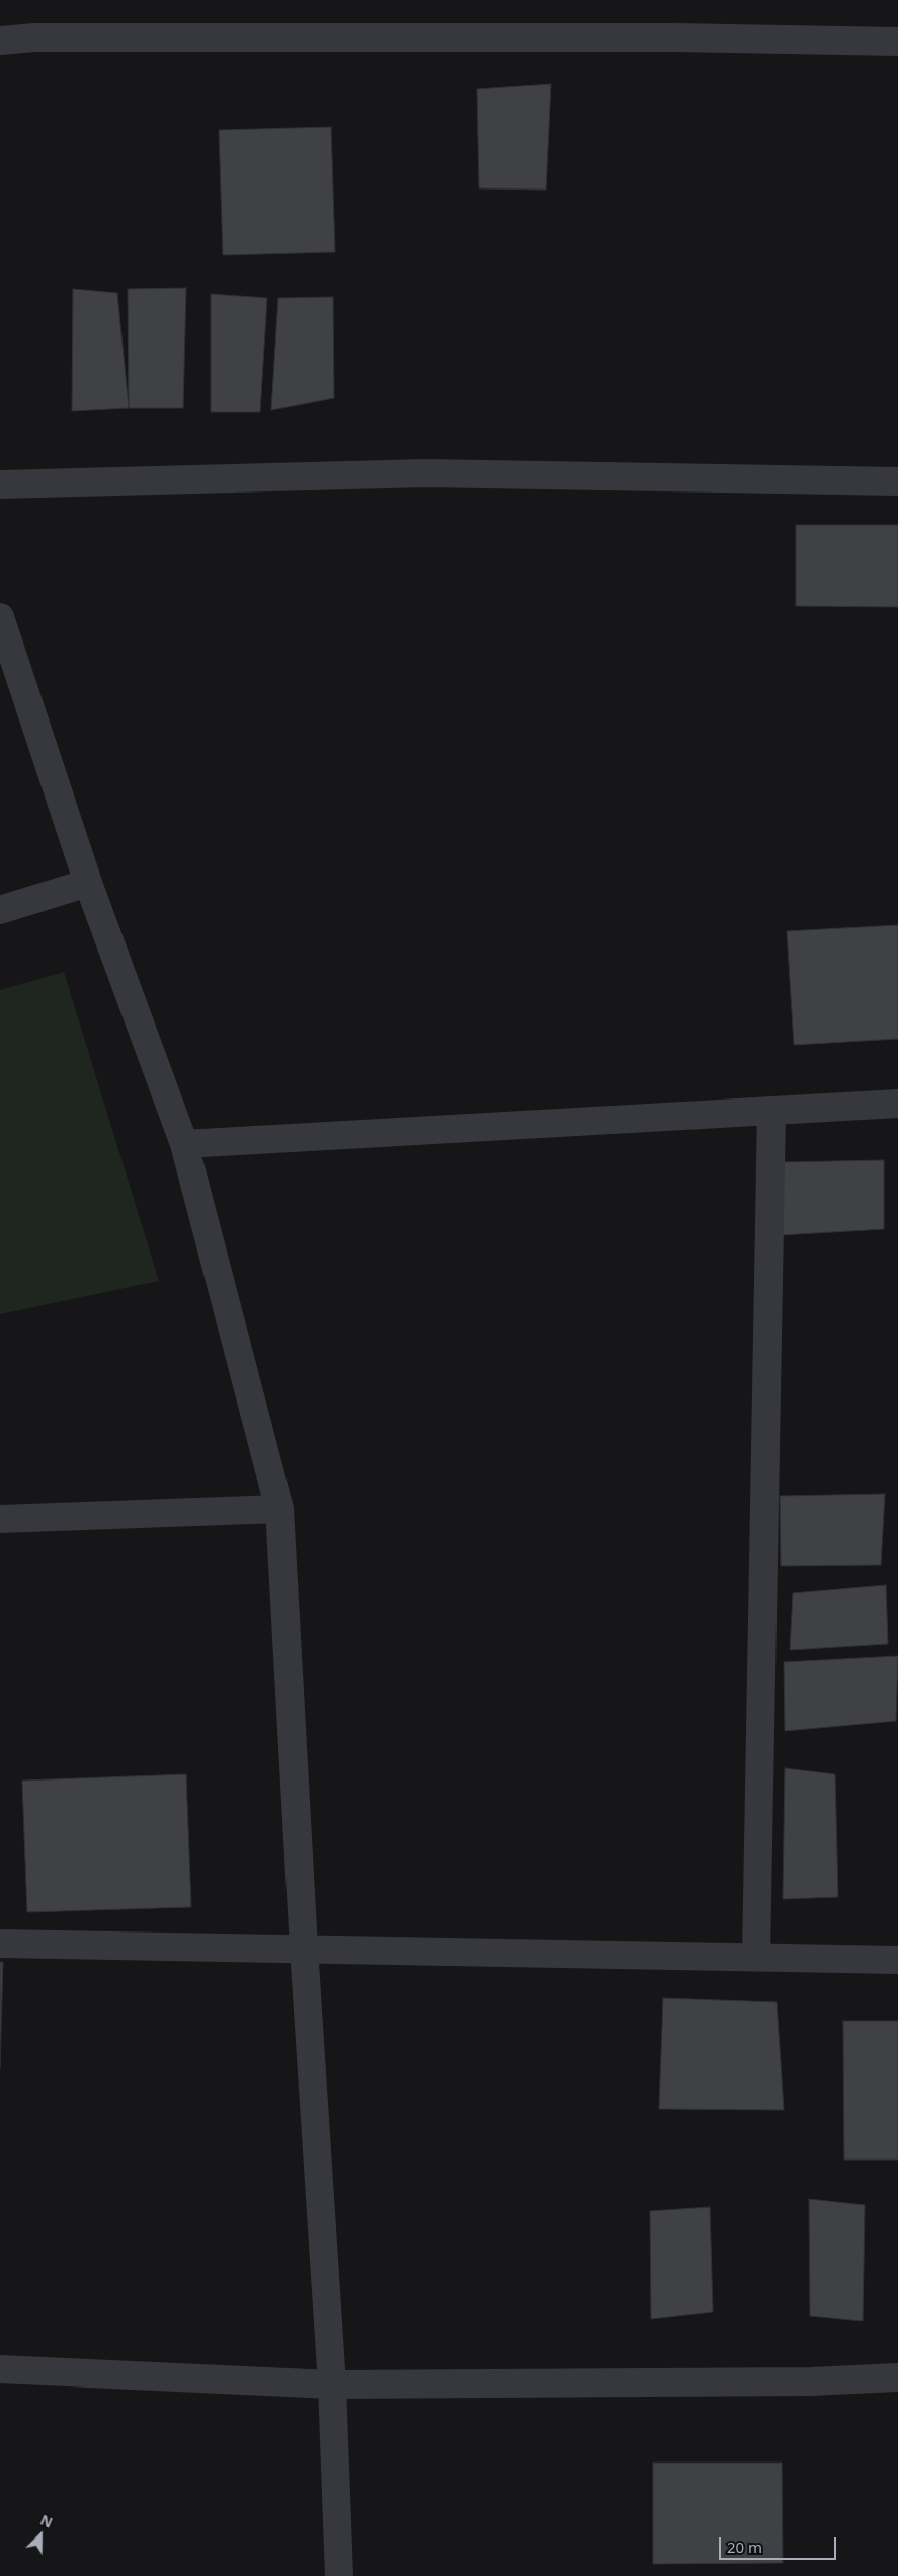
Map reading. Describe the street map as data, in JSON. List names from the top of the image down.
{
  "scale_bar": "20 m",
  "north": "top right"
}
